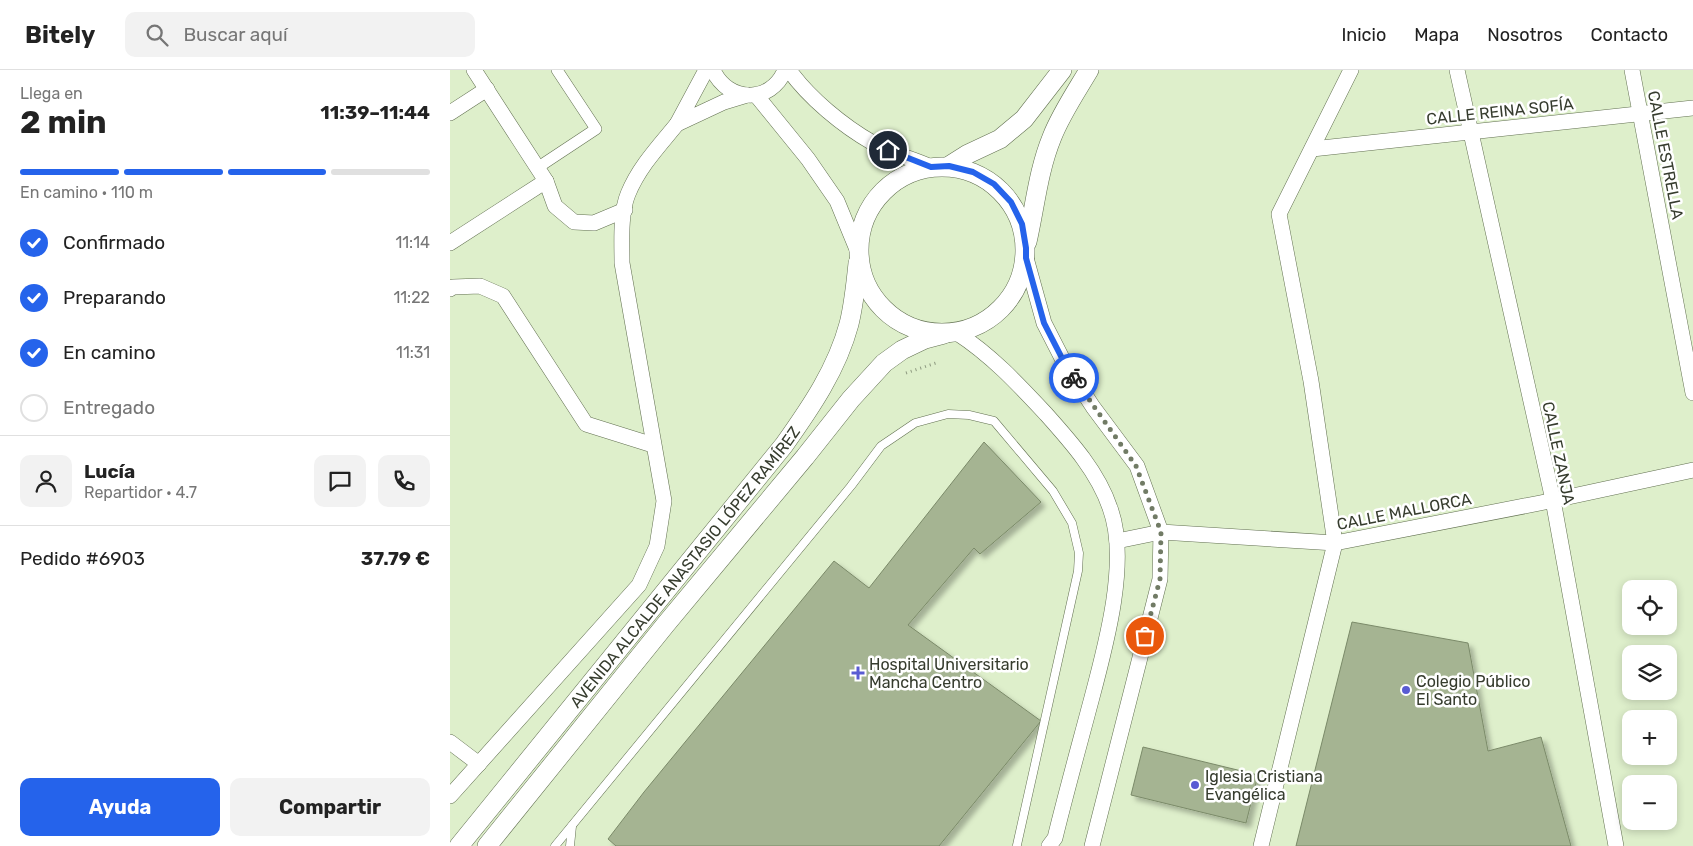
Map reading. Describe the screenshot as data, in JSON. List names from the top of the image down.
{
  "streets": {
    "street": [
      "CALLE REINA SOFÍA",
      "CALLE ESTRELLA",
      "CALLE ZANJA",
      "CALLE MALLORCA",
      "AVENIDA ALCALDE ANASTASIO LÓPEZ RAMÍREZ"
    ]
  },
  "crossings": [
    ["CALLE REINA SOFÍA", "CALLE ESTRELLA"],
    ["CALLE REINA SOFÍA", "CALLE ZANJA"],
    ["CALLE ZANJA", "CALLE MALLORCA"]
  ],
  "places": {
    "health": ["Hospital Universitario Mancha Centro"],
    "other": ["Colegio Público El Santo", "Iglesia Cristiana Evangélica"]
  },
  "page": {
    "header": "Bitely",
    "search": "Buscar aquí",
    "nav": [
      "Inicio",
      "Mapa",
      "Nosotros",
      "Contacto"
    ],
    "heading": ["2 min", "Llega en", "11:39–11:44"],
    "panel": [
      "Lucía",
      "Repartidor · 4.7",
      "Pedido #6903",
      "37.79 €"
    ],
    "bar": "En camino · 110 m",
    "list": [
      ["Confirmado", "11:14"],
      ["Preparando", "11:22"],
      ["En camino", "11:31"],
      "Entregado"
    ],
    "map_buttons": ["+", "−"],
    "buttons": ["Ayuda", "Compartir"]
  }
}
